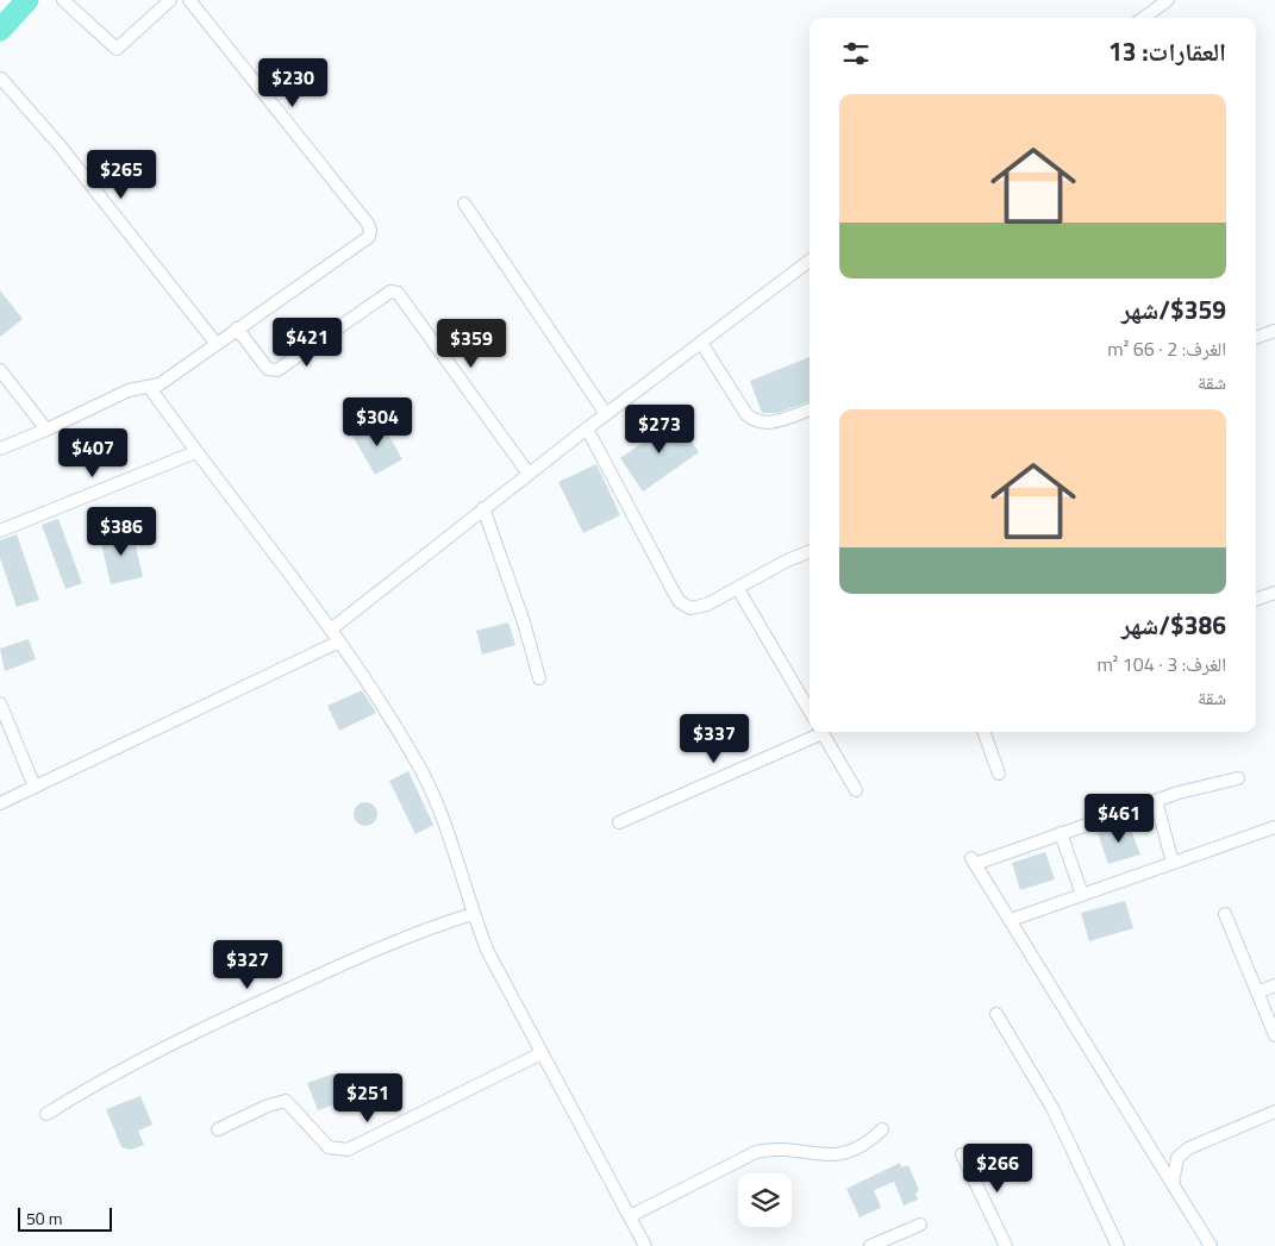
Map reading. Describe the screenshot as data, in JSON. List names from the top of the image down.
{
  "scale_bar": "50 m",
  "page": {
    "heading": "العقارات: 13",
    "price": [
      "$230",
      "$265",
      "$421",
      "$359",
      "$304",
      "$273",
      "$407",
      "$386",
      "$337",
      "$461",
      "$327",
      "$251",
      "$266"
    ],
    "list": [
      {
        "name": "$359/شهر",
        "note": "الغرف: 2 · 66 m² · شقة"
      },
      {
        "name": "$386/شهر",
        "note": "الغرف: 3 · 104 m² · شقة"
      }
    ],
    "scale": "50 m"
  }
}
